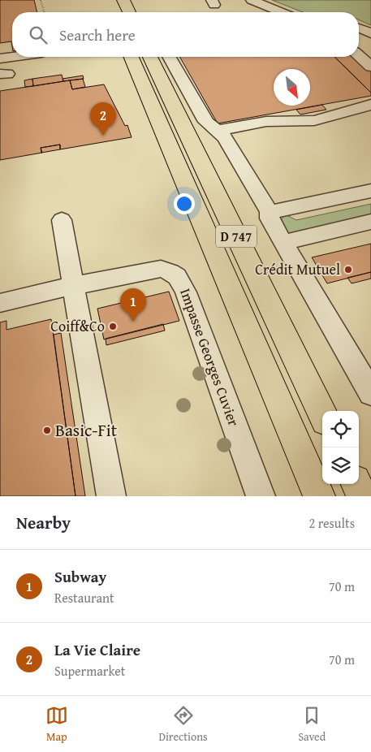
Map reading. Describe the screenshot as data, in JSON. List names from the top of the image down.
{
  "streets": {
    "highway": ["D 747"],
    "street": ["Impasse Georges Cuvier"]
  },
  "places": ["Crédit Mutuel", "Coiff&Co", "Basic-Fit"],
  "north": "bottom right",
  "page": {
    "search": "Search here",
    "pins": ["2", "1"],
    "heading": ["Nearby", "2 results"],
    "list": [
      {
        "mark": "1",
        "name": "Subway",
        "note": "Restaurant",
        "value": "70 m"
      },
      {
        "mark": "2",
        "name": "La Vie Claire",
        "note": "Supermarket",
        "value": "70 m"
      }
    ],
    "nav": ["Map", "Directions", "Saved"]
  }
}
